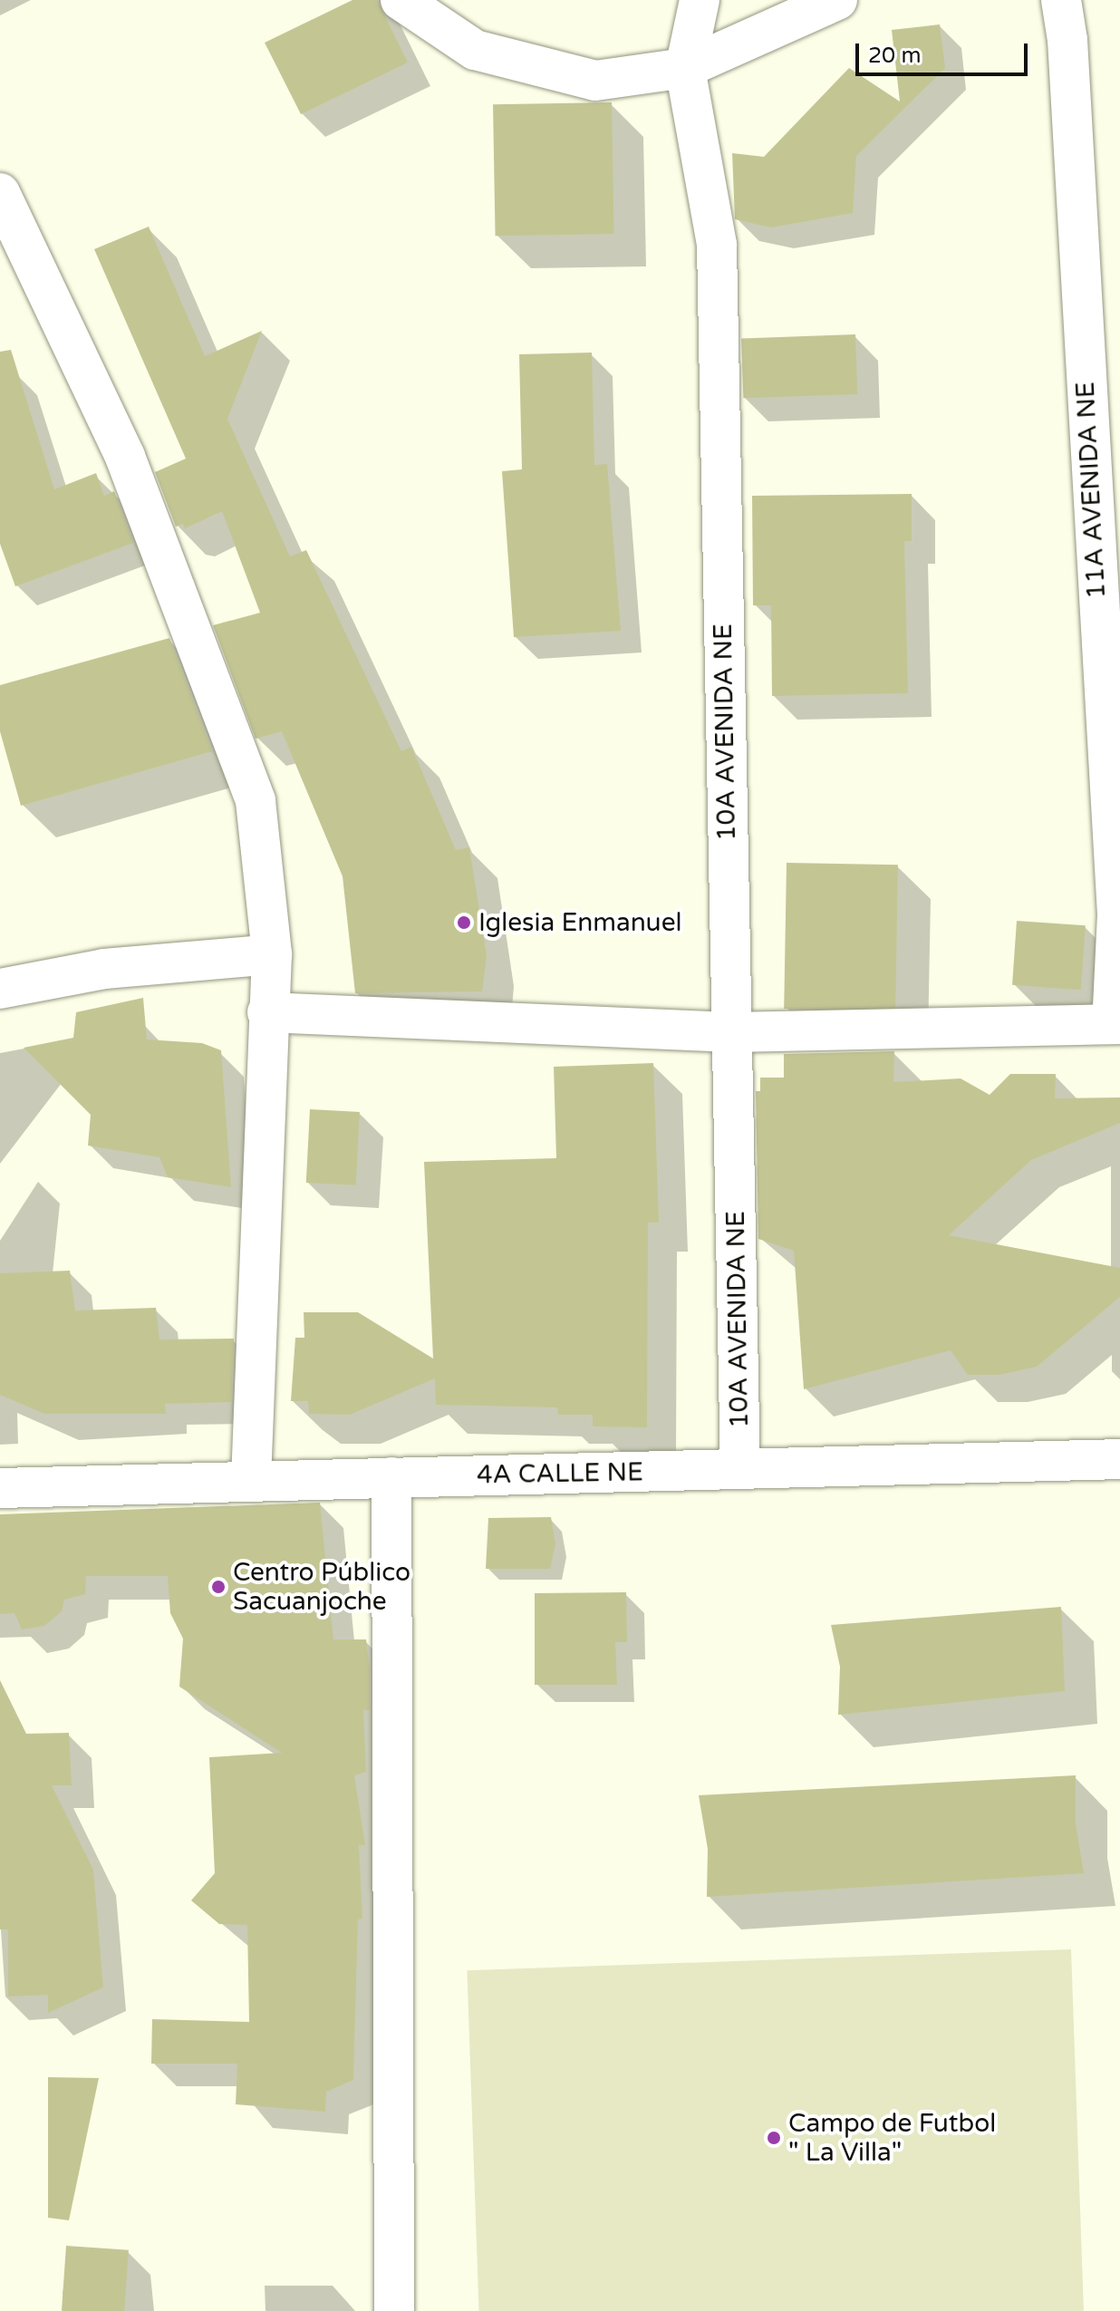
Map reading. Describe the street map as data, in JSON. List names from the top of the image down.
{
  "streets": {
    "street": ["11A AVENIDA NE", "10A AVENIDA NE", "4A CALLE NE"]
  },
  "crossings": [
    ["10A AVENIDA NE", "4A CALLE NE"]
  ],
  "places": ["Iglesia Enmanuel", "Centro Público Sacuanjoche", "Campo de Futbol \" La Villa\""],
  "scale_bar": "20 m"
}
